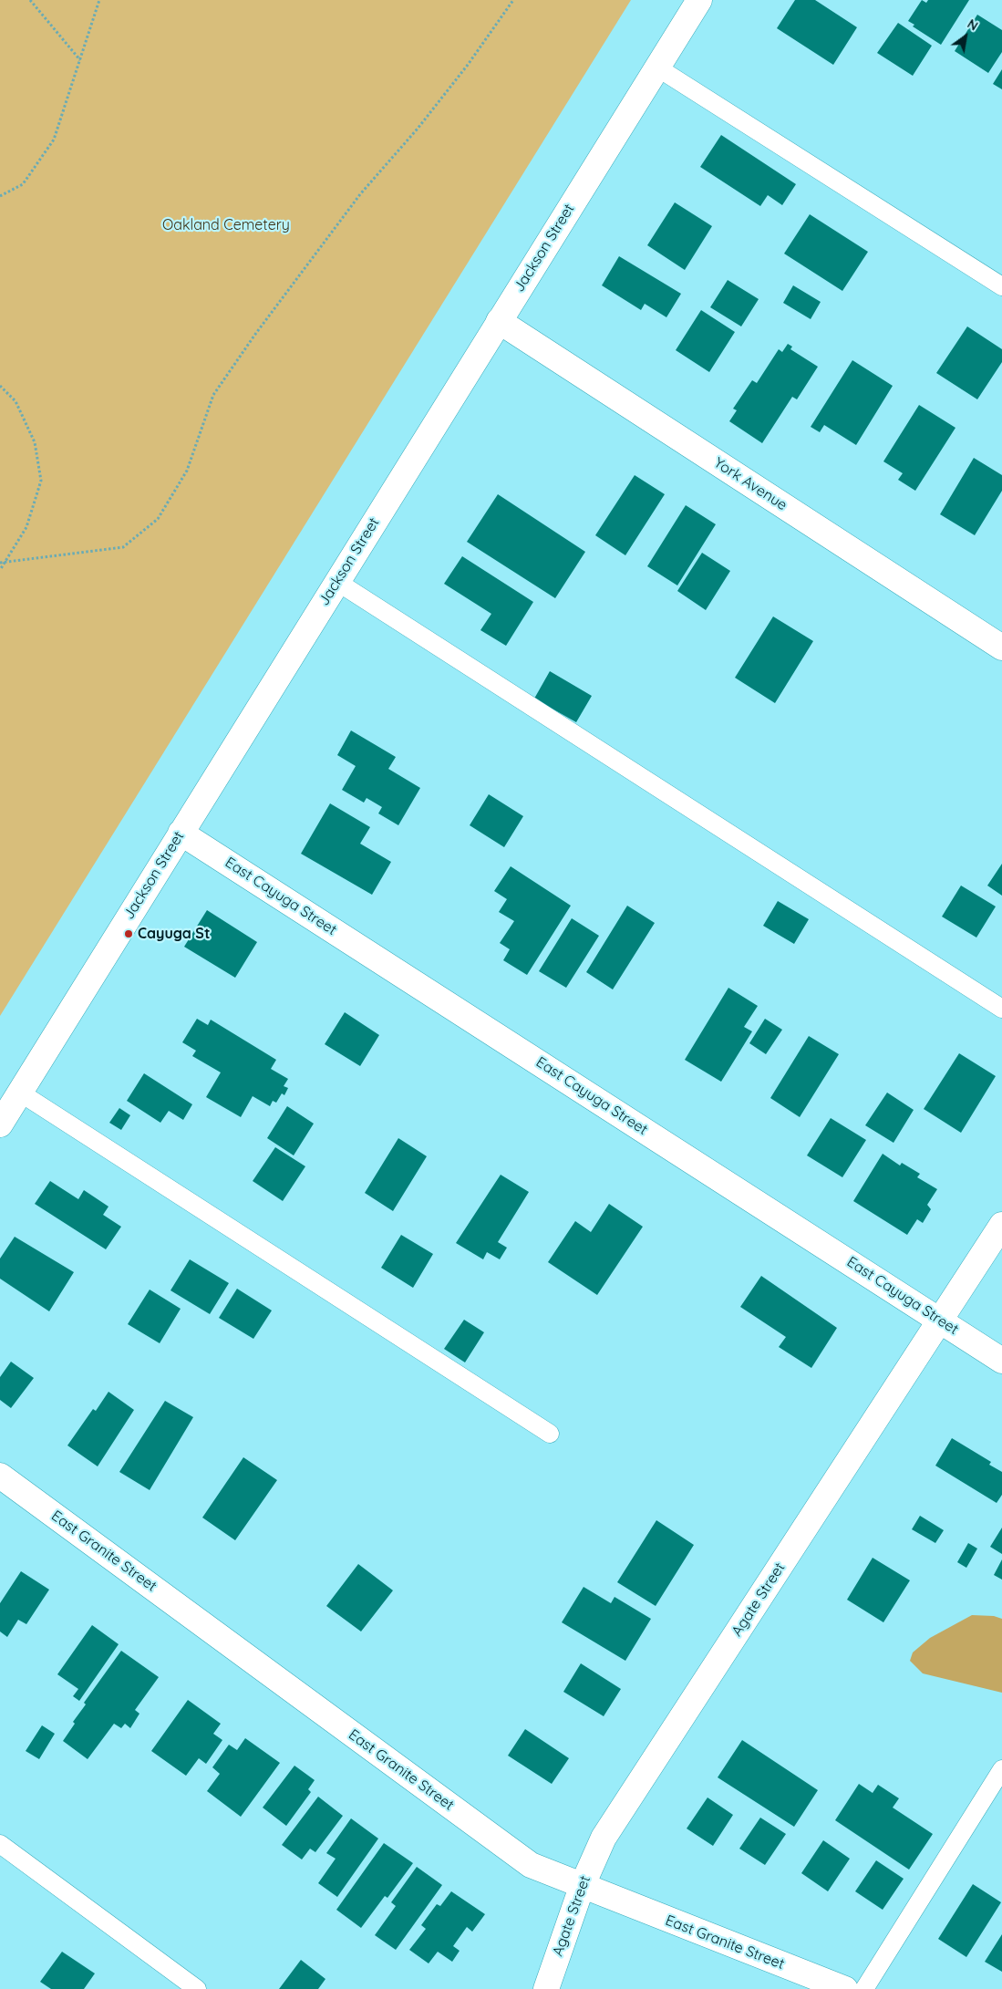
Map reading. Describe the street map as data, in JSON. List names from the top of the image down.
{
  "streets": {
    "street": [
      "Jackson Street",
      "York Avenue",
      "East Cayuga Street",
      "East Granite Street",
      "Agate Street"
    ]
  },
  "crossings": [
    ["Jackson Street", "York Avenue"],
    ["Jackson Street", "East Cayuga Street"],
    ["East Cayuga Street", "Agate Street"],
    ["East Granite Street", "Agate Street"]
  ],
  "parks": ["Oakland Cemetery"],
  "places": ["Cayuga St"],
  "north": "top right"
}
